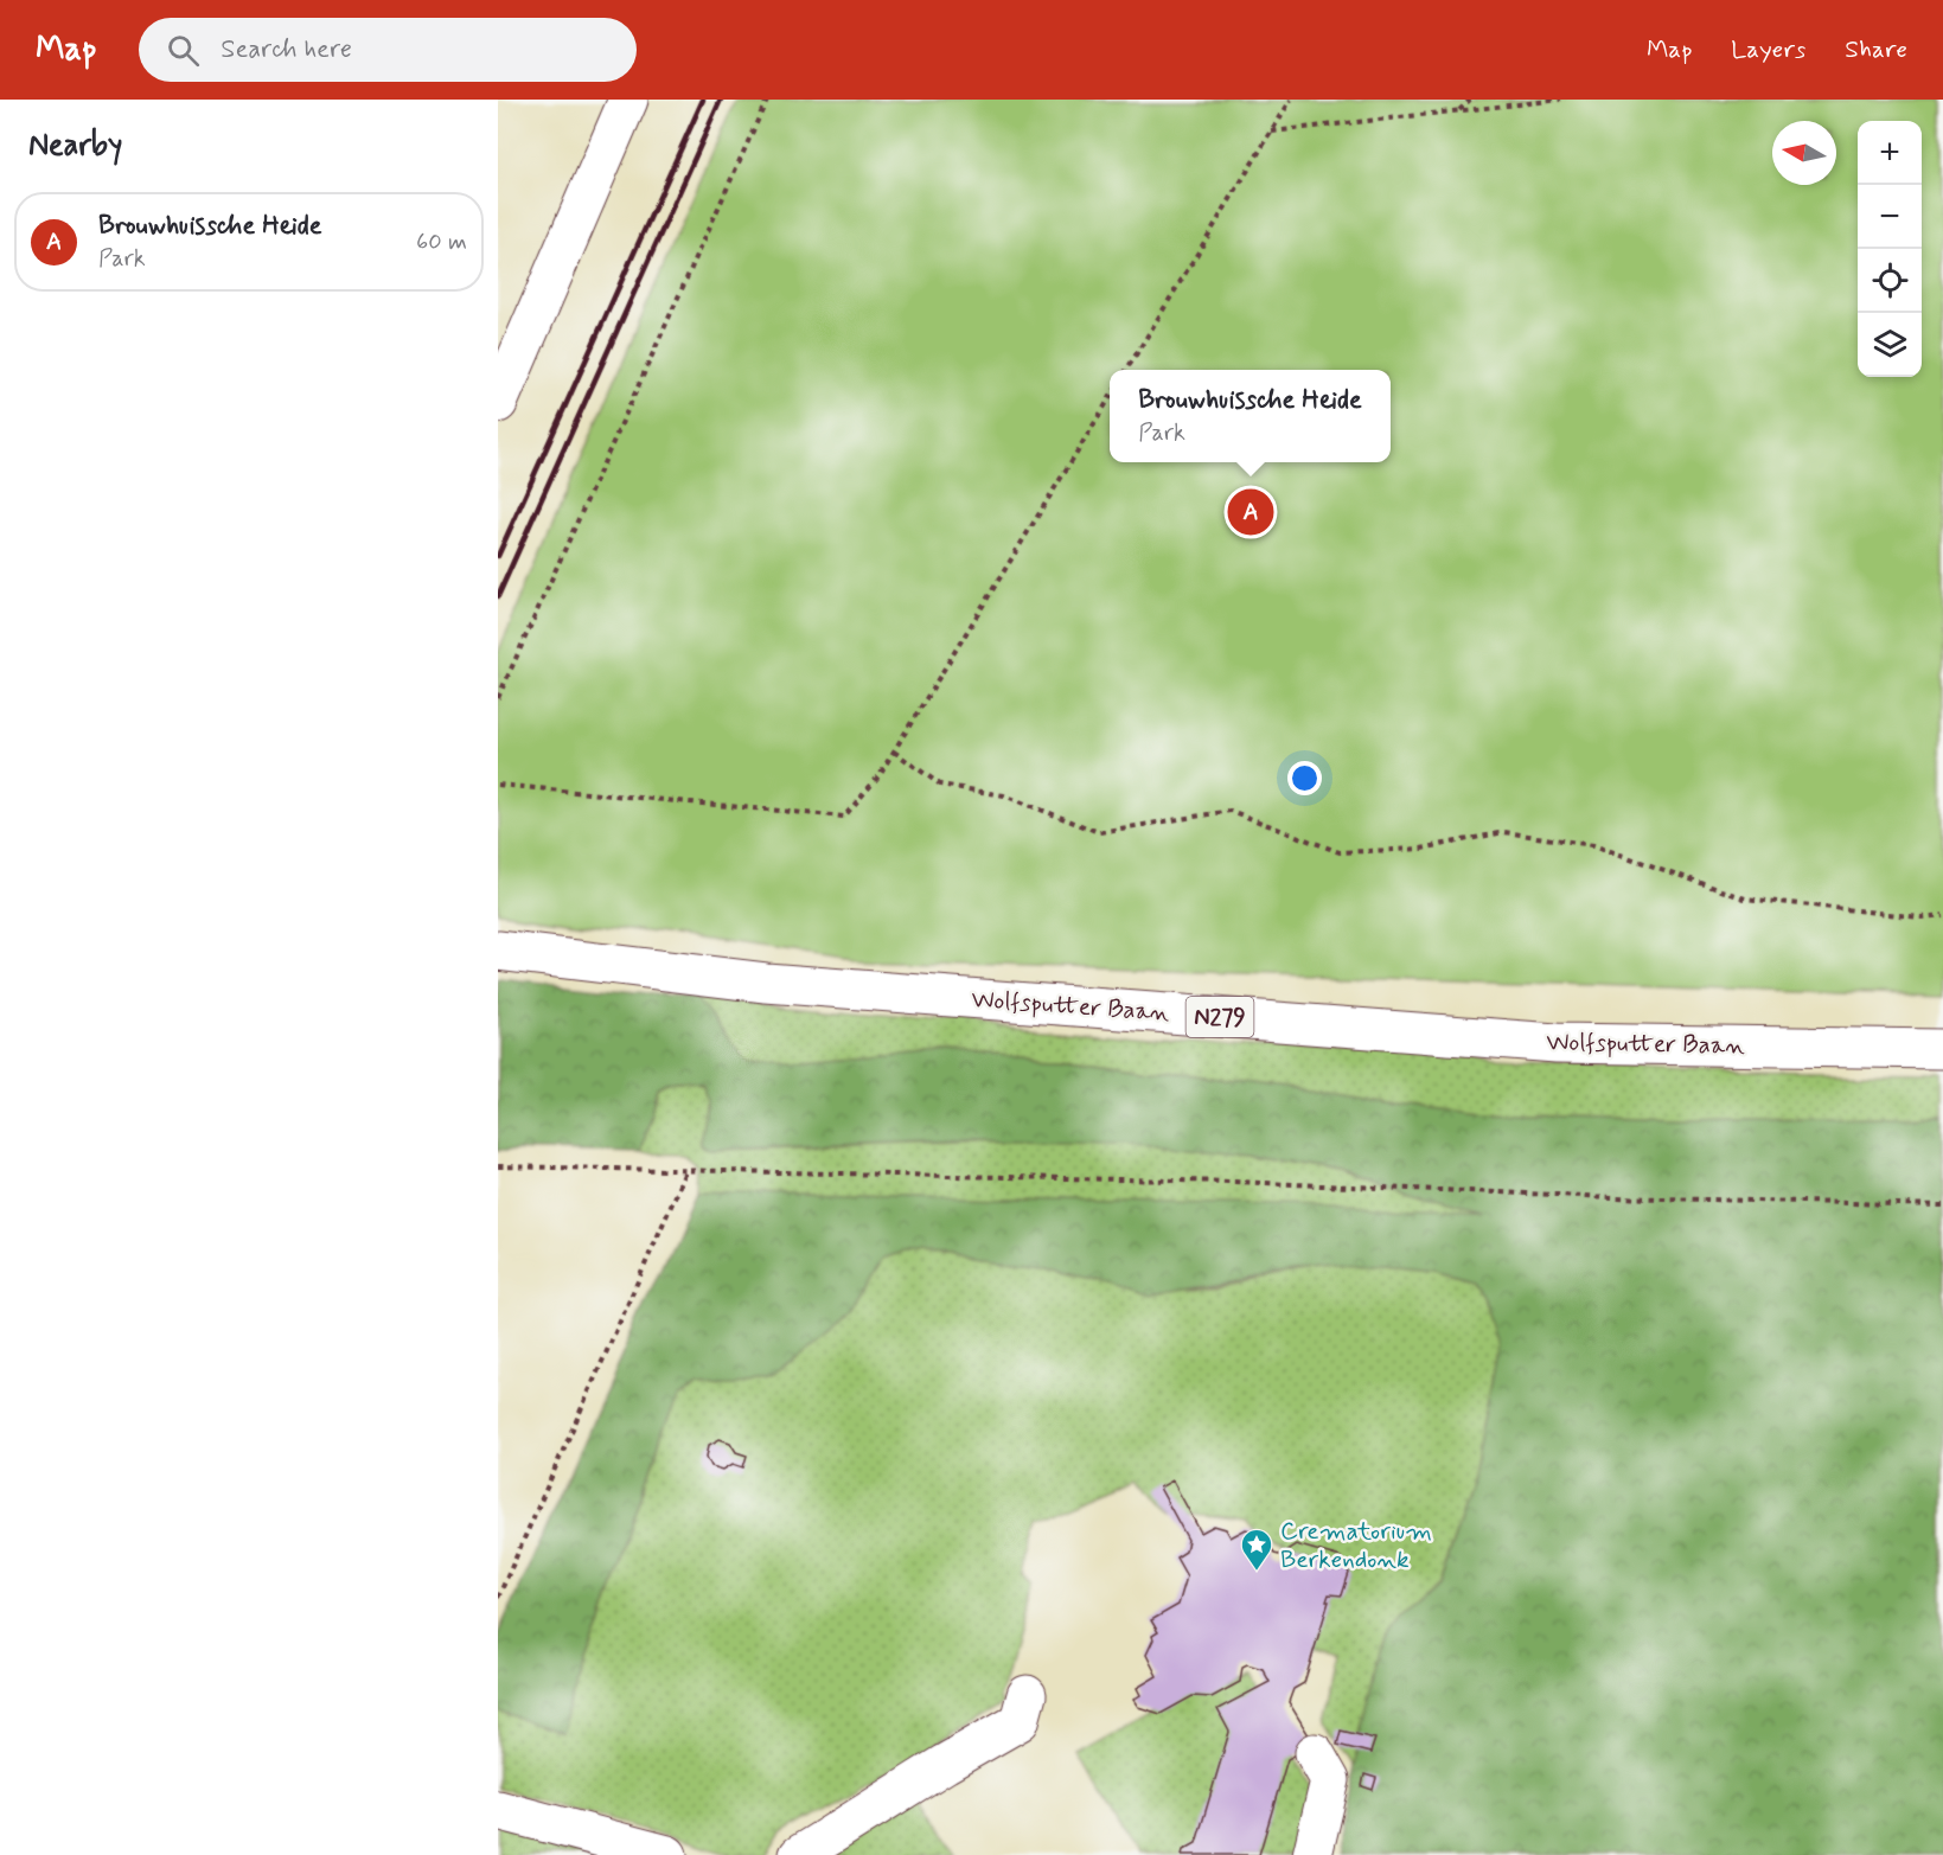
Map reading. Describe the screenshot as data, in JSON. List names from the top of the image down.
{
  "streets": {
    "main road": ["Wolfsputter Baan", "N279"]
  },
  "places": {
    "place": ["Crematorium Berkendonk"]
  },
  "north": "left",
  "page": {
    "header": "Map",
    "search": "Search here",
    "nav": ["Map", "Layers", "Share"],
    "heading": "Nearby",
    "map_buttons": ["+", "−"],
    "list": [
      {
        "mark": "A",
        "name": "Brouwhuissche Heide",
        "note": "Park",
        "value": "60 m"
      }
    ],
    "popup": ["Brouwhuissche Heide", "Park"],
    "pins": "A"
  }
}
